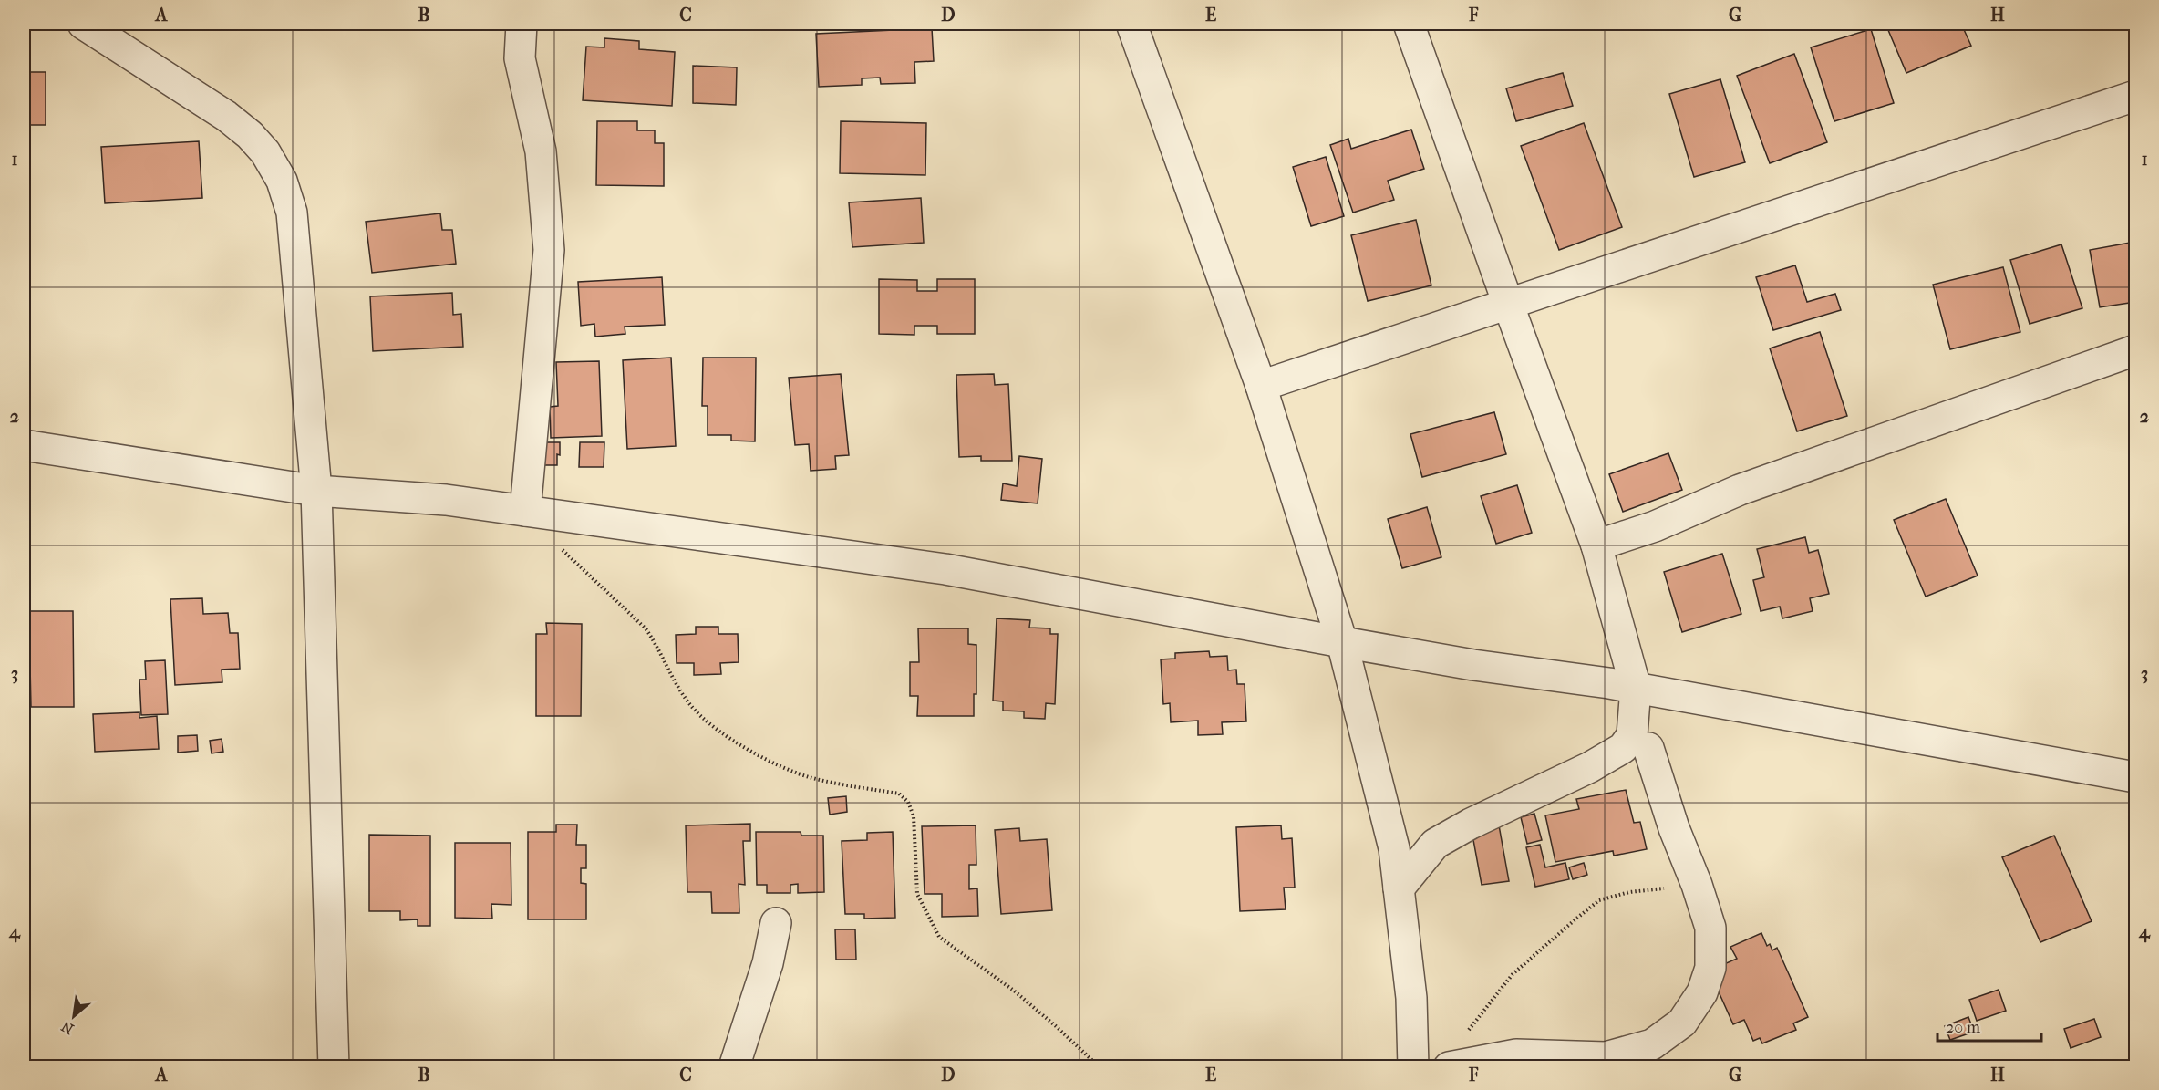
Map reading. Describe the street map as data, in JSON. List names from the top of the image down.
{
  "scale_bar": "20 m",
  "north": "bottom left",
  "grid": {
    "columns": [
      "A",
      "B",
      "C",
      "D",
      "E",
      "F",
      "G",
      "H"
    ],
    "rows": [
      "1",
      "2",
      "3",
      "4"
    ]
  }
}
